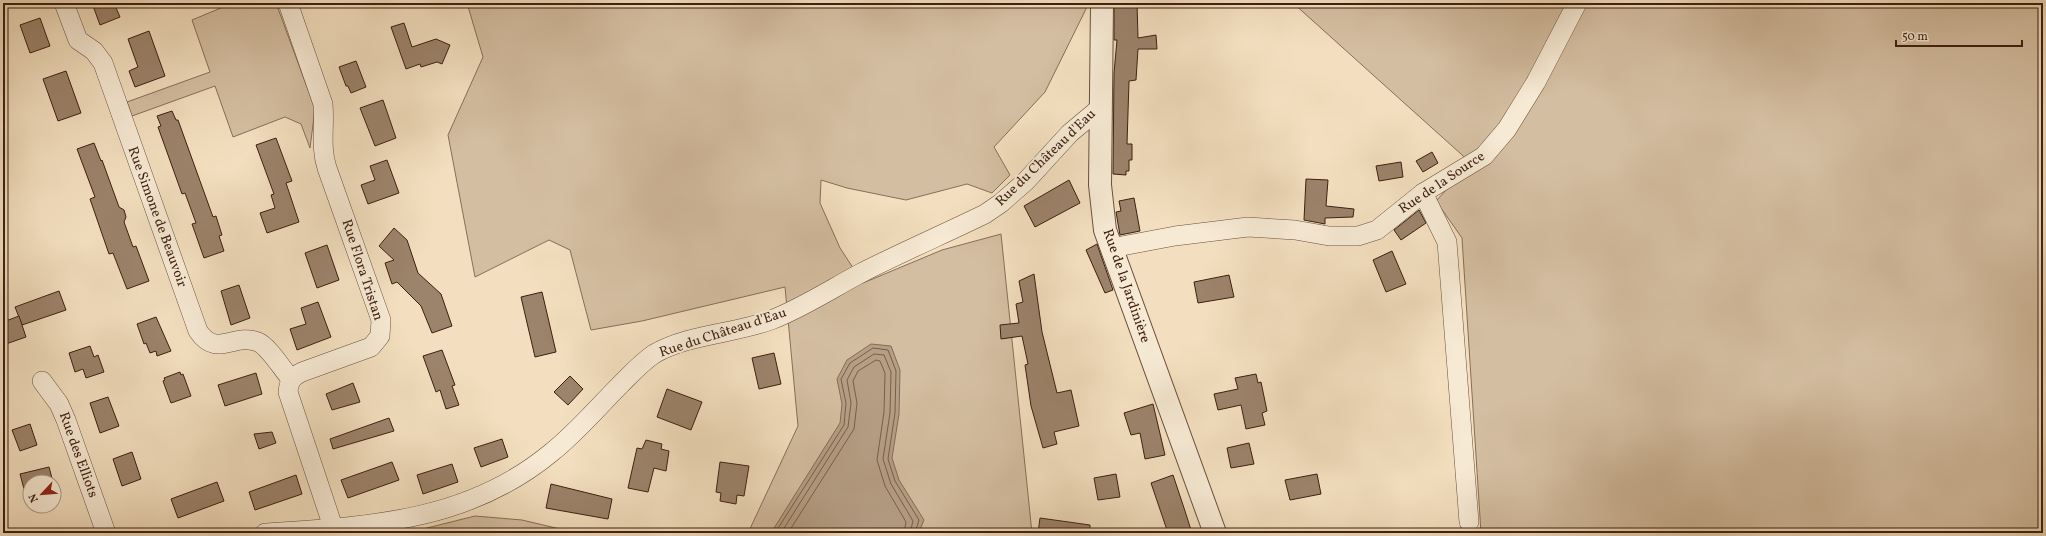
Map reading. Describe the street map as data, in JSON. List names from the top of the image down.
{
  "streets": {
    "street": [
      "Rue du Château d'Eau",
      "Rue de la Source",
      "Rue Simone de Beauvoir",
      "Rue Flora Tristan",
      "Rue de la Jardinière",
      "Rue des Elliots"
    ]
  },
  "crossings": [
    ["Rue du Château d'Eau", "Rue de la Jardinière"],
    ["Rue de la Source", "Rue de la Jardinière"],
    ["Rue Simone de Beauvoir", "Rue Flora Tristan"]
  ],
  "scale_bar": "50 m",
  "north": "bottom left"
}
